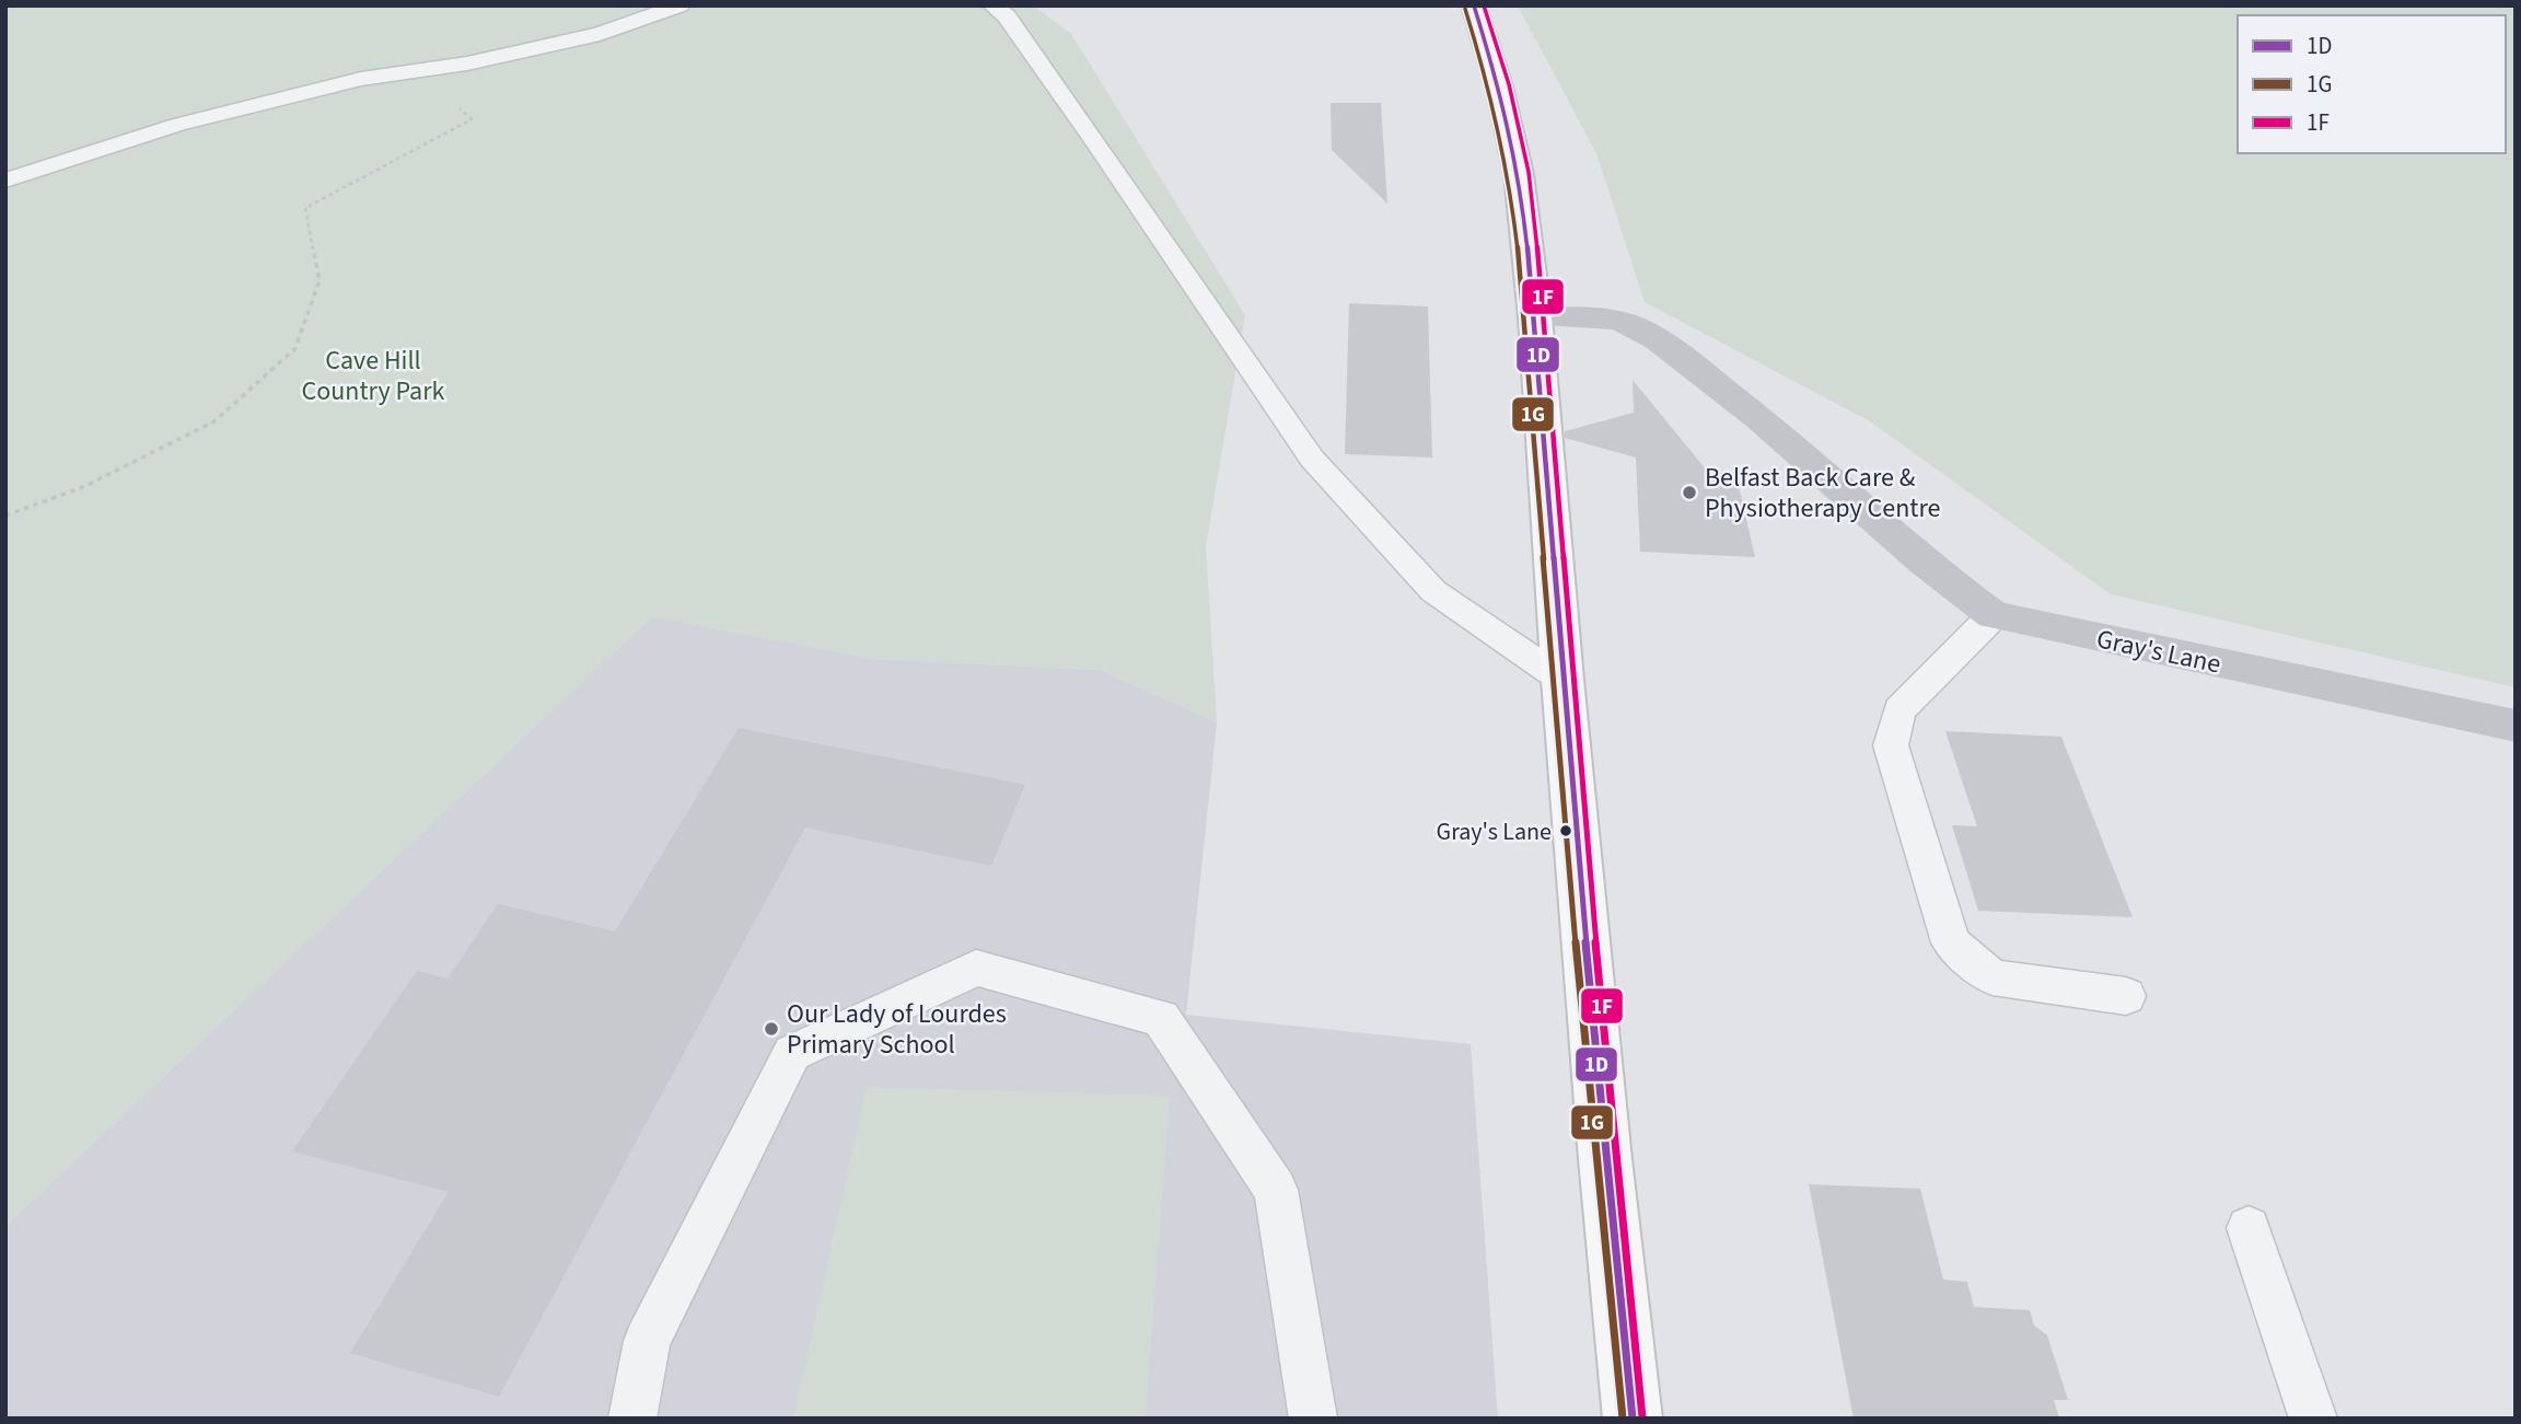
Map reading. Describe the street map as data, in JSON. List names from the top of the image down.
{
  "streets": {
    "street": ["Gray's Lane"]
  },
  "parks": ["Cave Hill Country Park"],
  "places": ["Belfast Back Care & Physiotherapy Centre", "Gray's Lane", "Our Lady of Lourdes Primary School"],
  "lines": ["transit line 1D", "transit line 1F", "transit line 1G"],
  "legend": ["1D", "1G", "1F"]
}
